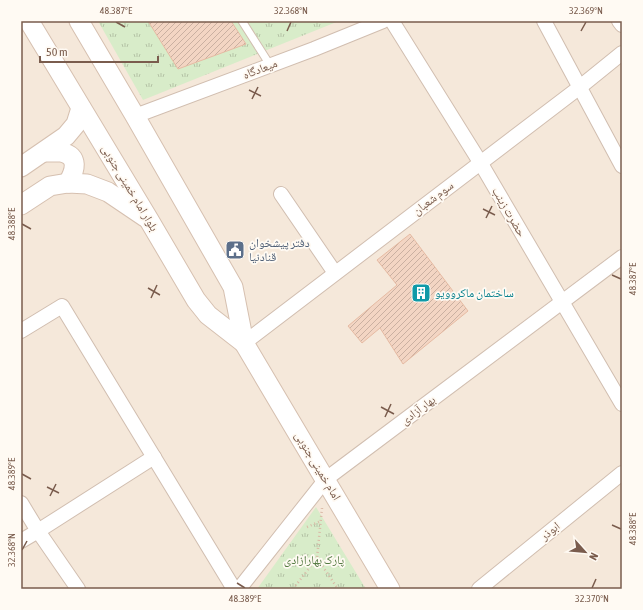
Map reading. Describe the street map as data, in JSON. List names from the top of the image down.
{
  "streets": {
    "main road": ["بلوار امام خمینی جنوبی", "امام خمینی جنوبی"],
    "street": [
      "میعادگاه",
      "سوم شعبان",
      "حضرت زینب",
      "بهار آزادی",
      "ابوذر"
    ]
  },
  "crossings": [
    ["بلوار امام خمینی جنوبی", "سوم شعبان"],
    ["بلوار امام خمینی جنوبی", "امام خمینی جنوبی"],
    ["سوم شعبان", "حضرت زینب"],
    ["سوم شعبان", "امام خمینی جنوبی"],
    ["حضرت زینب", "بهار آزادی"],
    ["بهار آزادی", "امام خمینی جنوبی"]
  ],
  "parks": ["پارک بهارازادی"],
  "places": {
    "public building": ["دفتر پیشخوان قنادنیا"],
    "building": ["ساختمان ماکروویو"]
  },
  "scale_bar": "50 m",
  "north": "bottom right",
  "coordinates": [
    "48.387°E",
    "32.368°N",
    "32.369°N",
    "48.388°E",
    "48.389°E",
    "32.370°N"
  ]
}
